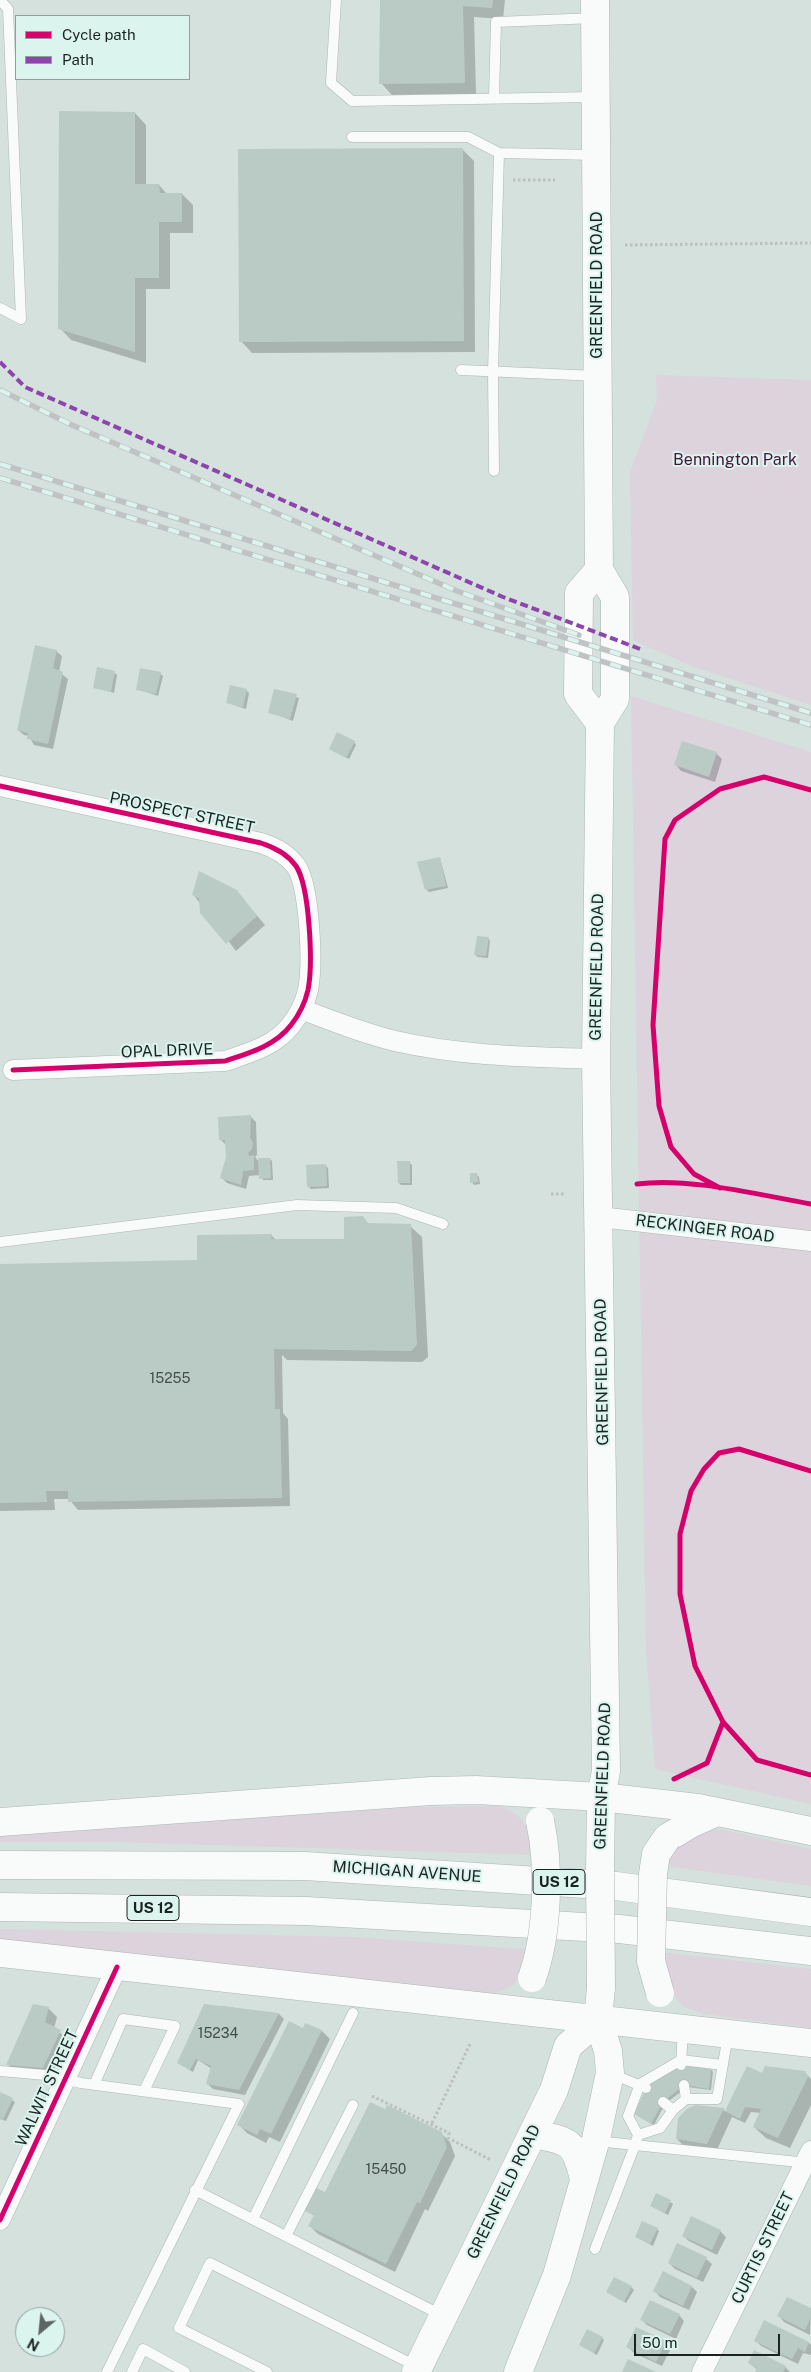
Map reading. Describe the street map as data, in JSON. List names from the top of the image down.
{
  "streets": {
    "main road": ["GREENFIELD ROAD", "MICHIGAN AVENUE", "US 12"],
    "street": [
      "PROSPECT STREET",
      "OPAL DRIVE",
      "RECKINGER ROAD",
      "WALWIT STREET",
      "CURTIS STREET"
    ]
  },
  "crossings": [
    ["GREENFIELD ROAD", "RECKINGER ROAD"],
    ["PROSPECT STREET", "OPAL DRIVE"]
  ],
  "parks": ["Bennington Park"],
  "house_numbers": ["15255", "15234", "15450"],
  "legend": ["Cycle path", "Path"],
  "scale_bar": "50 m",
  "north": "bottom left"
}
